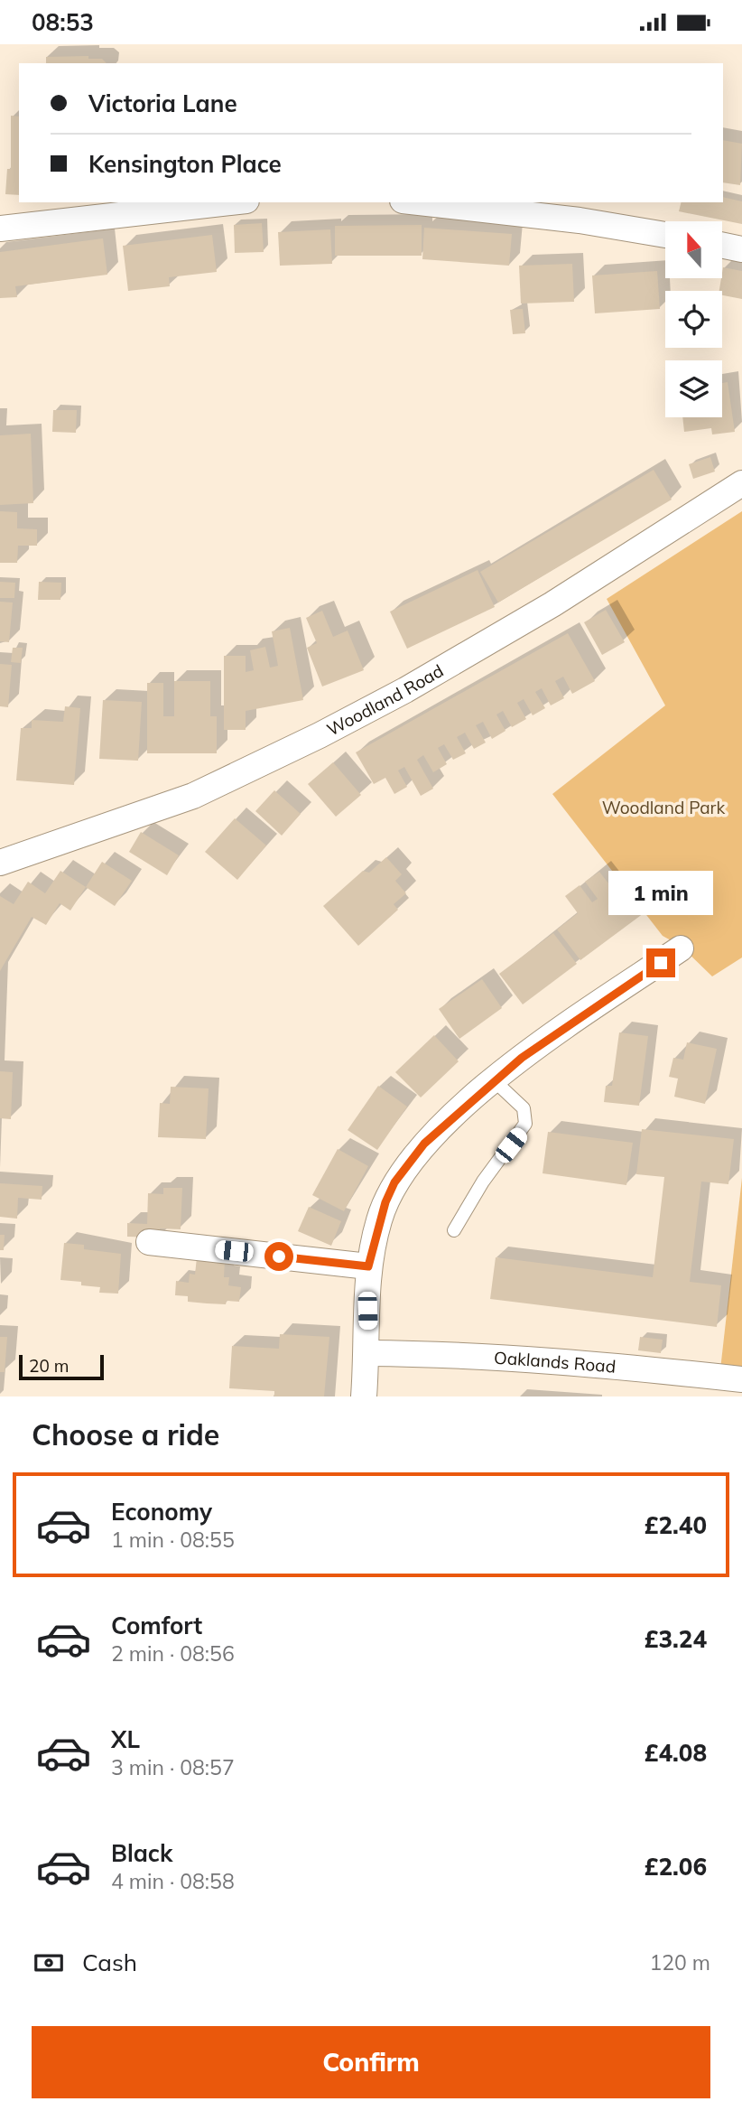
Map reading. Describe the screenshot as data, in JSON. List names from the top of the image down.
{
  "streets": {
    "street": ["Woodland Road", "Oaklands Road"]
  },
  "parks": ["Woodland Park"],
  "scale_bar": "20 m",
  "north": "top",
  "page": {
    "status": "08:53",
    "banner": ["Victoria Lane", "Kensington Place"],
    "bubble": "1 min",
    "scale": "20 m",
    "heading": "Choose a ride",
    "list": [
      {
        "name": "Economy",
        "note": "1 min · 08:55",
        "value": "£2.40"
      },
      {
        "name": "Comfort",
        "note": "2 min · 08:56",
        "value": "£3.24"
      },
      {
        "name": "XL",
        "note": "3 min · 08:57",
        "value": "£4.08"
      },
      {
        "name": "Black",
        "note": "4 min · 08:58",
        "value": "£2.06"
      }
    ],
    "pay": ["Cash", "120 m"],
    "buttons": "Confirm"
  }
}
